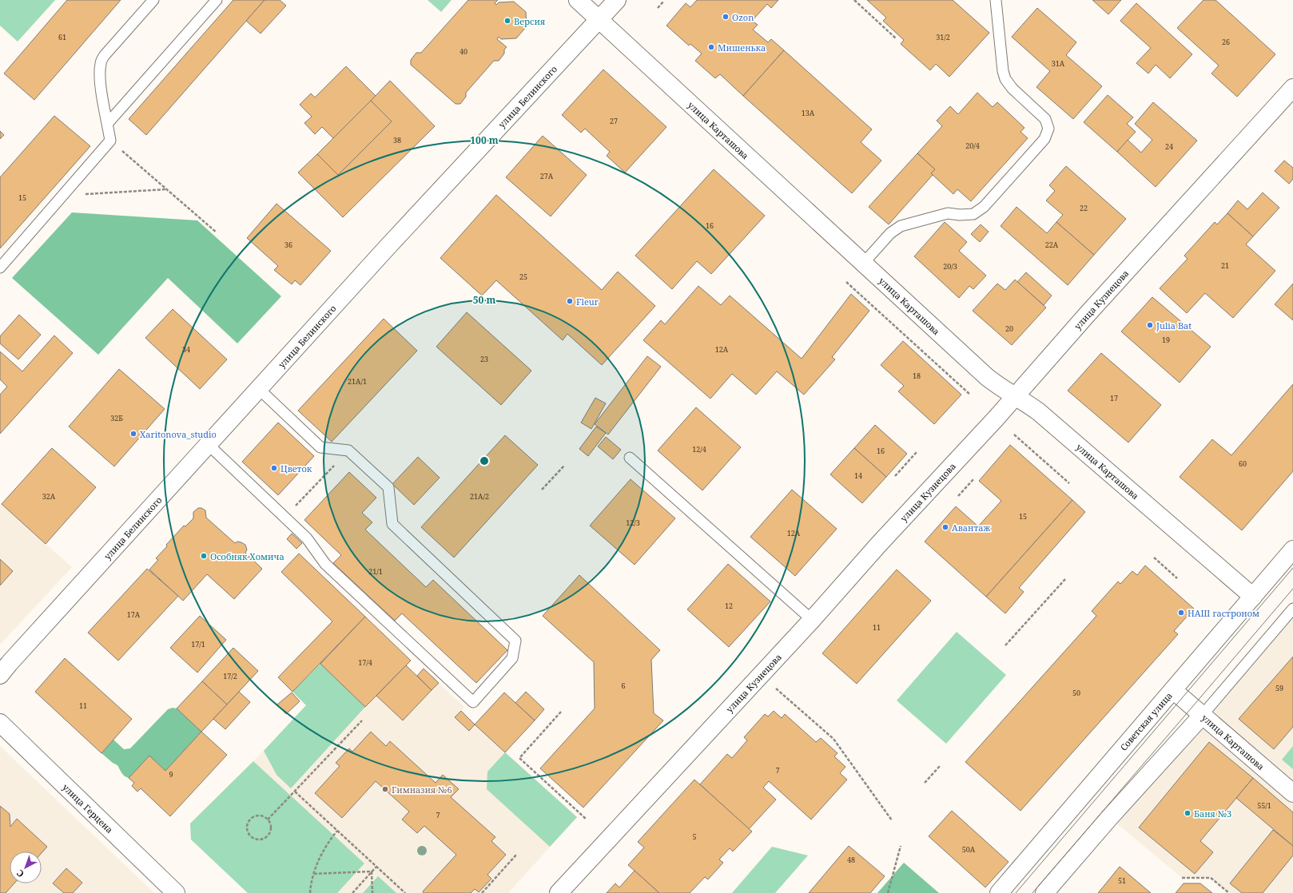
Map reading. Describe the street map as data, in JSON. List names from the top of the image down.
{
  "streets": {
    "street": [
      "улица Белинского",
      "улица Карташова",
      "улица Кузнецова",
      "Советская улица",
      "улица Герцена"
    ]
  },
  "crossings": [
    ["улица Белинского", "улица Карташова"],
    ["улица Карташова", "улица Кузнецова"],
    ["улица Карташова", "Советская улица"]
  ],
  "places": [
    "Ozon",
    "Версия",
    "Мишенька",
    "Fleur",
    "Julia Bat",
    "Xaritonova_studio",
    "Цветок",
    "Авантаж",
    "Особняк Хомича",
    "НАШ гастроном",
    "Гимназия №6",
    "Баня №3"
  ],
  "house_numbers": [
    "61",
    "31/2",
    "26",
    "40",
    "31А",
    "13А",
    "27",
    "38",
    "20/4",
    "24",
    "27А",
    "15",
    "22",
    "16",
    "36",
    "22А",
    "21",
    "20/3",
    "25",
    "20",
    "19",
    "34",
    "12А",
    "23",
    "18",
    "21А/1",
    "17",
    "32Б",
    "12/4",
    "16",
    "60",
    "14",
    "32А",
    "21А/2",
    "15",
    "12/3",
    "12А",
    "21/1",
    "12",
    "17А",
    "11",
    "17/1",
    "17/4",
    "17/2",
    "6",
    "59",
    "50",
    "11",
    "7",
    "9",
    "55/1",
    "7",
    "5",
    "50А",
    "48",
    "51"
  ],
  "north": "bottom left",
  "rings": ["100 m", "50 m"]
}
